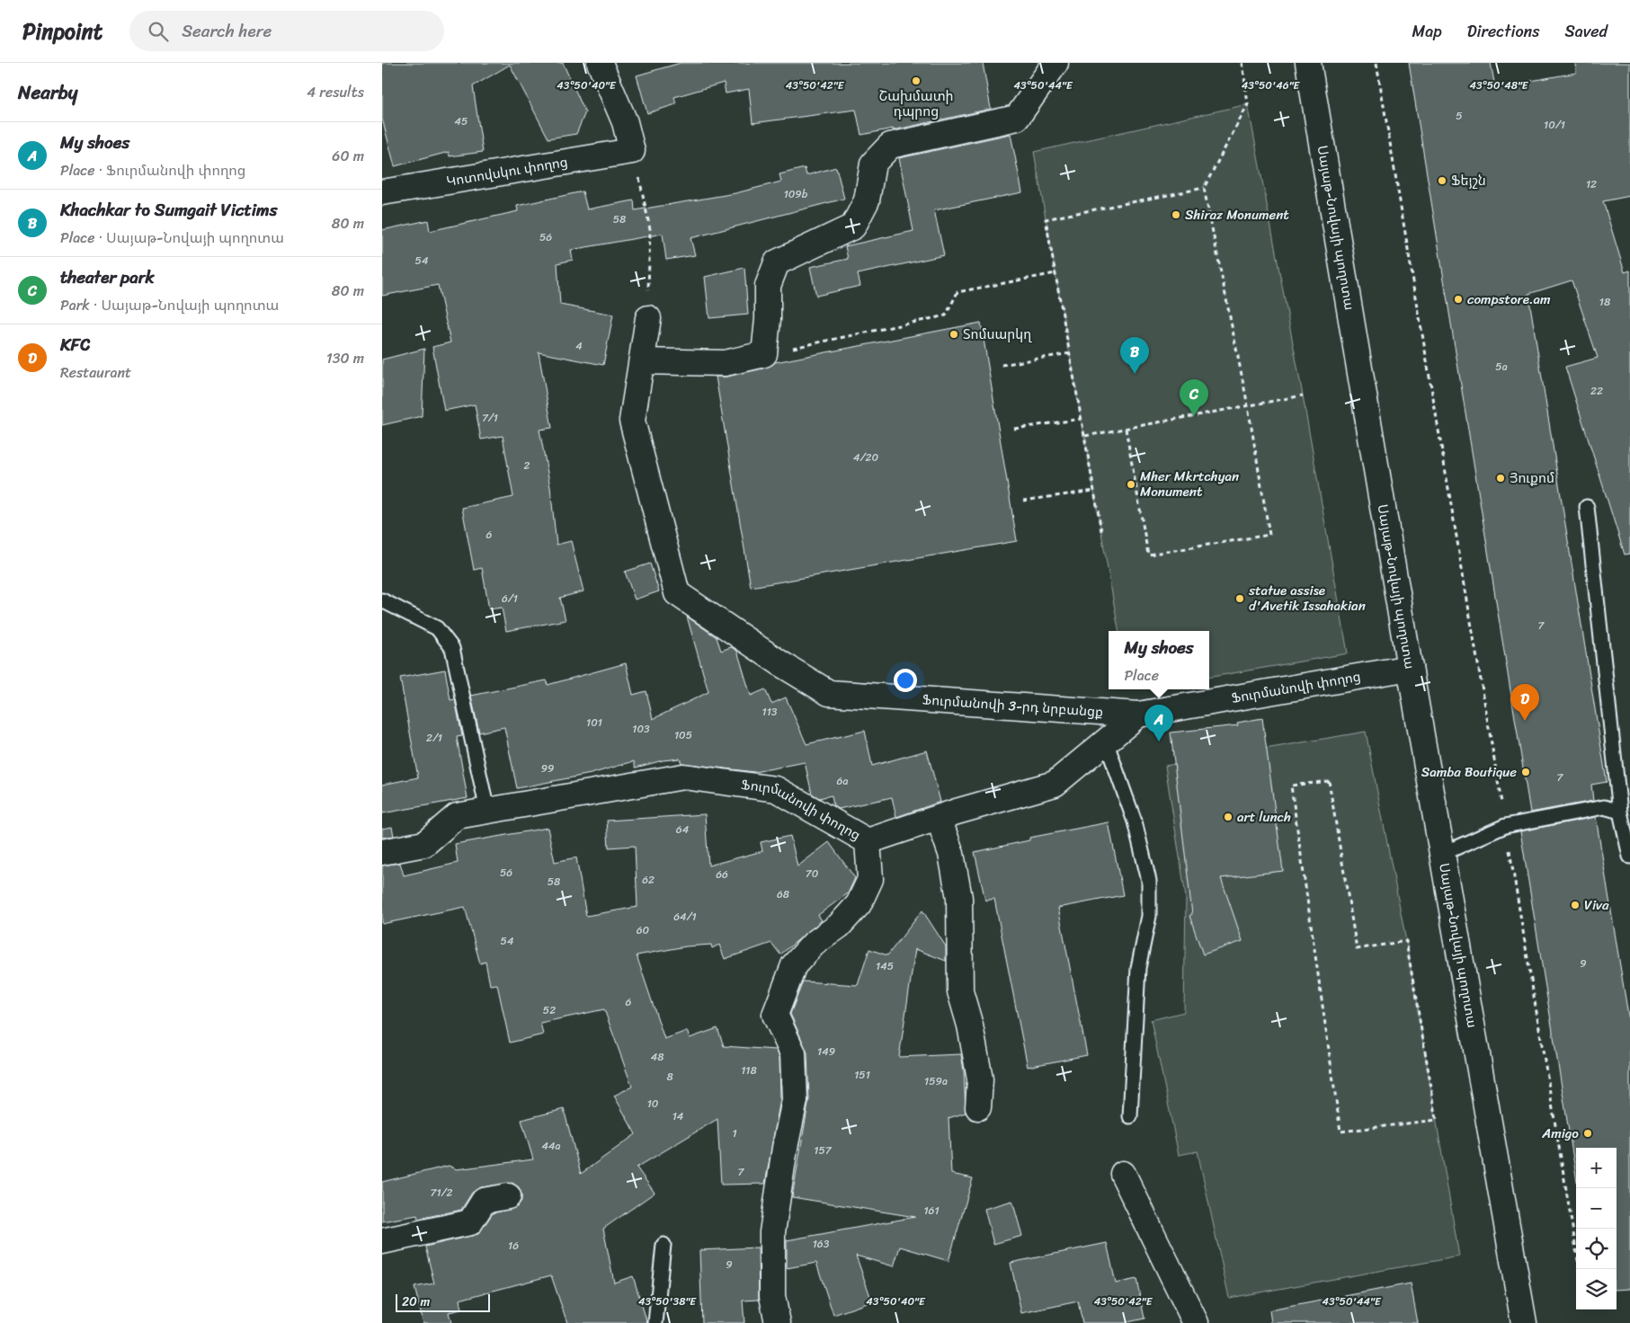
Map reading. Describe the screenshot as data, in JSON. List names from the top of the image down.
{
  "streets": {
    "main road": [
      "Կոտովսկու փողոց",
      "Սայաթ-Նովայի պողոտա",
      "Ֆուրմանովի փողոց",
      "Ֆուրմանովի 3-րդ նրբանցք"
    ]
  },
  "crossings": [
    ["Սայաթ-Նովայի պողոտա", "Ֆուրմանովի փողոց"],
    ["Ֆուրմանովի փողոց", "Ֆուրմանովի 3-րդ նրբանցք"]
  ],
  "places": [
    "Շախմատի դպրոց",
    "Ֆեյշն",
    "Shiraz Monument",
    "compstore.am",
    "Տոմսարկղ",
    "Յուքոմ",
    "Mher Mkrtchyan Monument",
    "statue assise d'Avetik Issahakian",
    "Samba Boutique",
    "art lunch",
    "Viva",
    "Amigo"
  ],
  "house_numbers": [
    "5",
    "45",
    "10/1",
    "12",
    "109b",
    "58",
    "56",
    "54",
    "18",
    "4",
    "5a",
    "22",
    "7/1",
    "4/20",
    "2",
    "6",
    "6/1",
    "7",
    "113",
    "101",
    "103",
    "105",
    "2/1",
    "99",
    "7",
    "6a",
    "64",
    "56",
    "70",
    "66",
    "62",
    "58",
    "68",
    "64/1",
    "60",
    "54",
    "9",
    "145",
    "6",
    "52",
    "149",
    "48",
    "118",
    "151",
    "8",
    "159a",
    "10",
    "14",
    "1",
    "44a",
    "157",
    "7",
    "71/2",
    "161",
    "163",
    "16",
    "9"
  ],
  "scale_bar": "20 m",
  "page": {
    "header": "Pinpoint",
    "search": "Search here",
    "nav": ["Map", "Directions", "Saved"],
    "heading": ["Nearby", "4 results"],
    "list": [
      {
        "mark": "A",
        "name": "My shoes",
        "note": "Place · Ֆուրմանովի փողոց",
        "value": "60 m"
      },
      {
        "mark": "B",
        "name": "Khachkar to Sumgait Victims",
        "note": "Place · Սայաթ-Նովայի պողոտա",
        "value": "80 m"
      },
      {
        "mark": "C",
        "name": "theater park",
        "note": "Park · Սայաթ-Նովայի պողոտա",
        "value": "80 m"
      },
      {
        "mark": "D",
        "name": "KFC",
        "note": "Restaurant",
        "value": "130 m"
      }
    ],
    "pins": [
      "B",
      "C",
      "D",
      "A"
    ],
    "popup": ["My shoes", "Place"],
    "map_buttons": ["+", "−"],
    "scale": "20 m"
  },
  "coordinates": [
    "43°50'40\"E",
    "43°50'42\"E",
    "43°50'44\"E",
    "43°50'46\"E",
    "43°50'48\"E",
    "43°50'38\"E"
  ]
}
